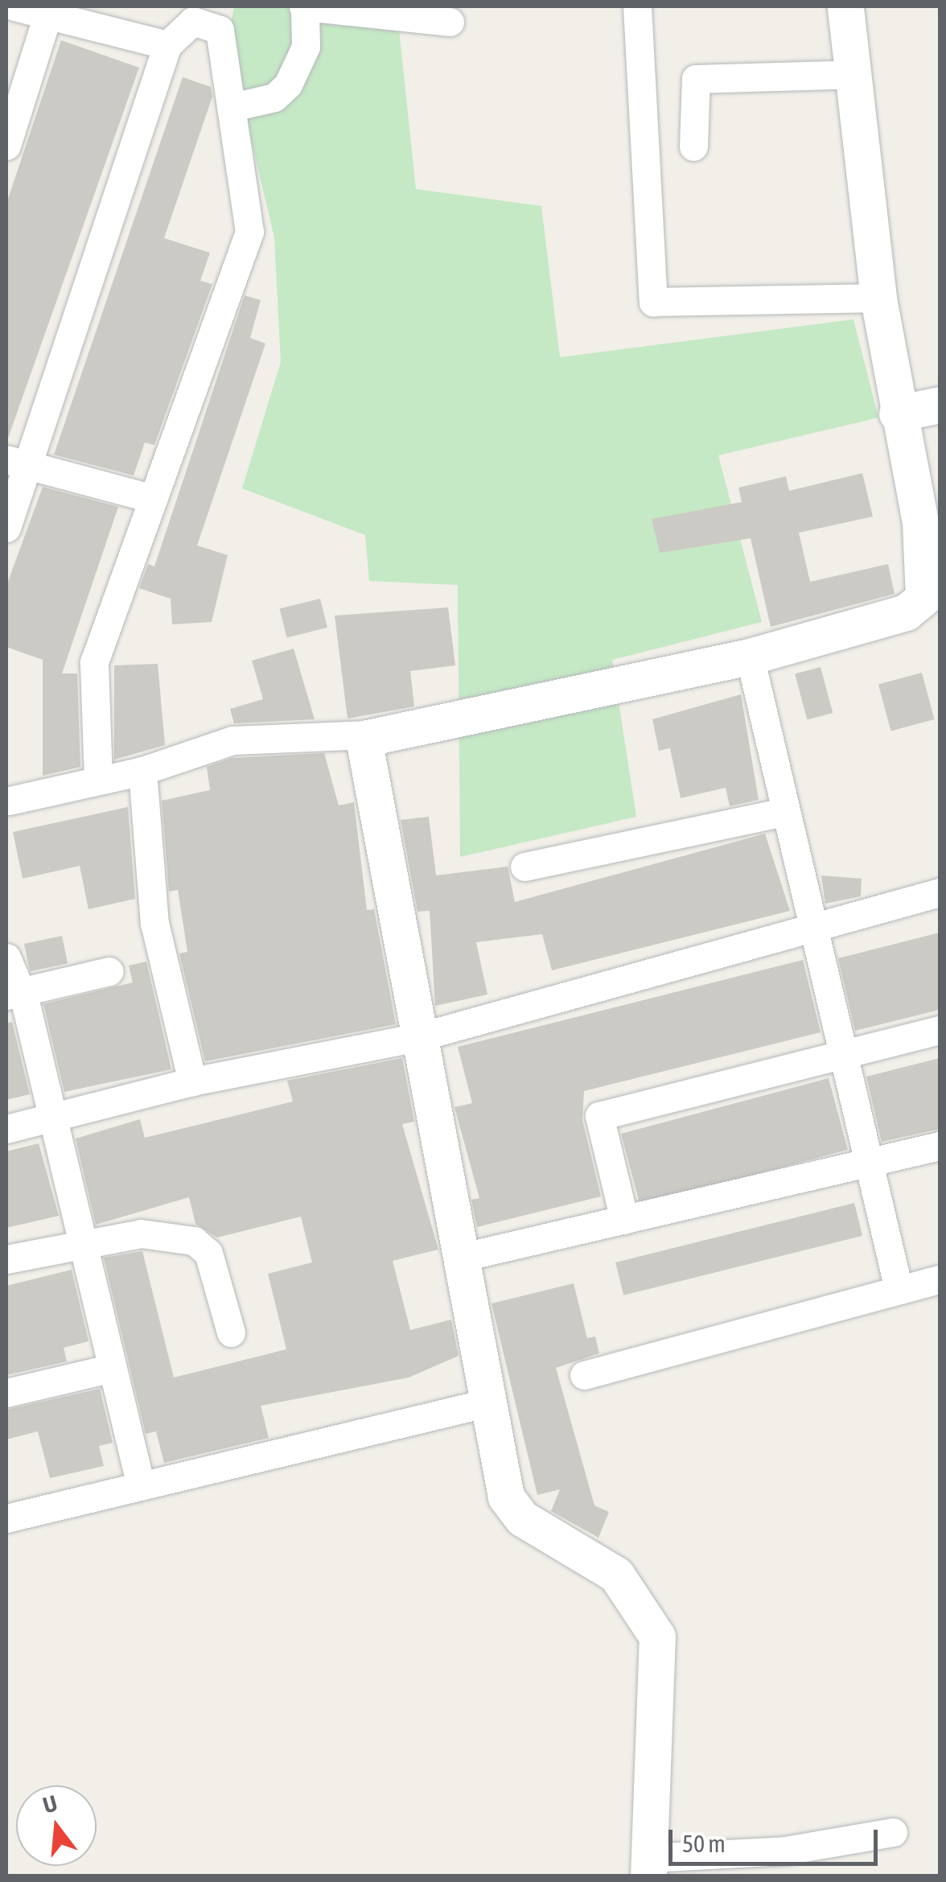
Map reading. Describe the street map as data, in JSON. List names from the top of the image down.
{
  "scale_bar": "50 m",
  "north": "top"
}
